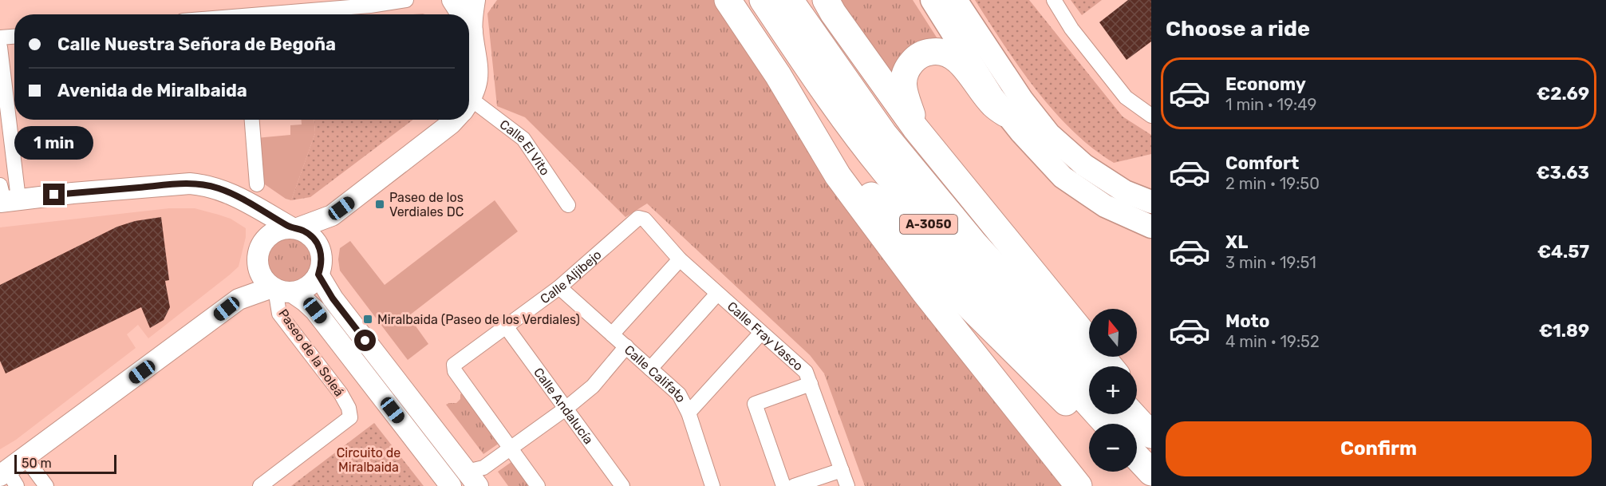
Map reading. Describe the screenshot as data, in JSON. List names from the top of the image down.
{
  "streets": {
    "highway": ["A-3050"],
    "street": [
      "Calle El Vito",
      "Calle Aljibejo",
      "Calle Fray Vasco",
      "Paseo de la Soleá",
      "Calle Califato",
      "Calle Andalucía"
    ]
  },
  "crossings": [
    ["Calle Aljibejo", "Calle Fray Vasco"],
    ["Calle Aljibejo", "Calle Califato"],
    ["Calle Aljibejo", "Calle Andalucía"]
  ],
  "parks": ["Circuito de Miralbaida"],
  "places": {
    "transit": ["Paseo de los Verdiales DC", "Miralbaida (Paseo de los Verdiales)"]
  },
  "scale_bar": "50 m",
  "north": "top",
  "page": {
    "heading": "Choose a ride",
    "banner": ["Calle Nuestra Señora de Begoña", "Avenida de Miralbaida"],
    "list": [
      {
        "name": "Economy",
        "note": "1 min · 19:49",
        "value": "€2.69"
      },
      {
        "name": "Comfort",
        "note": "2 min · 19:50",
        "value": "€3.63"
      },
      {
        "name": "XL",
        "note": "3 min · 19:51",
        "value": "€4.57"
      },
      {
        "name": "Moto",
        "note": "4 min · 19:52",
        "value": "€1.89"
      }
    ],
    "bubble": "1 min",
    "map_buttons": ["+", "−"],
    "buttons": "Confirm",
    "scale": "50 m"
  }
}
